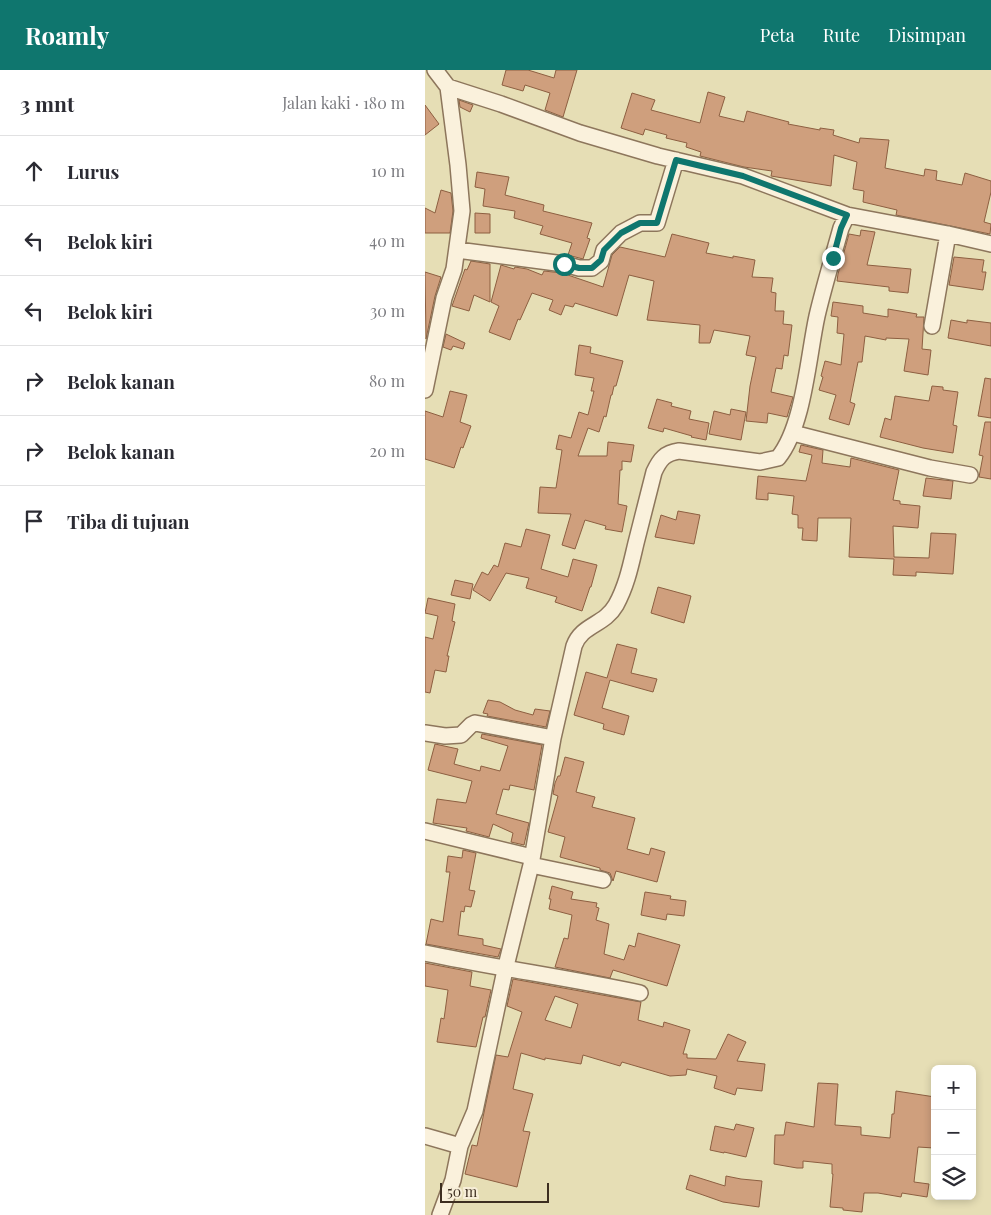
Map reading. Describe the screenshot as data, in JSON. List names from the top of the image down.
{
  "scale_bar": "50 m",
  "page": {
    "header": "Roamly",
    "nav": ["Peta", "Rute", "Disimpan"],
    "heading": ["3 mnt", "Jalan kaki · 180 m"],
    "list": [
      ["Lurus", "10 m"],
      ["Belok kiri", "40 m"],
      ["Belok kiri", "30 m"],
      ["Belok kanan", "80 m"],
      ["Belok kanan", "20 m"],
      "Tiba di tujuan"
    ],
    "map_buttons": ["+", "−"],
    "scale": "50 m"
  }
}
